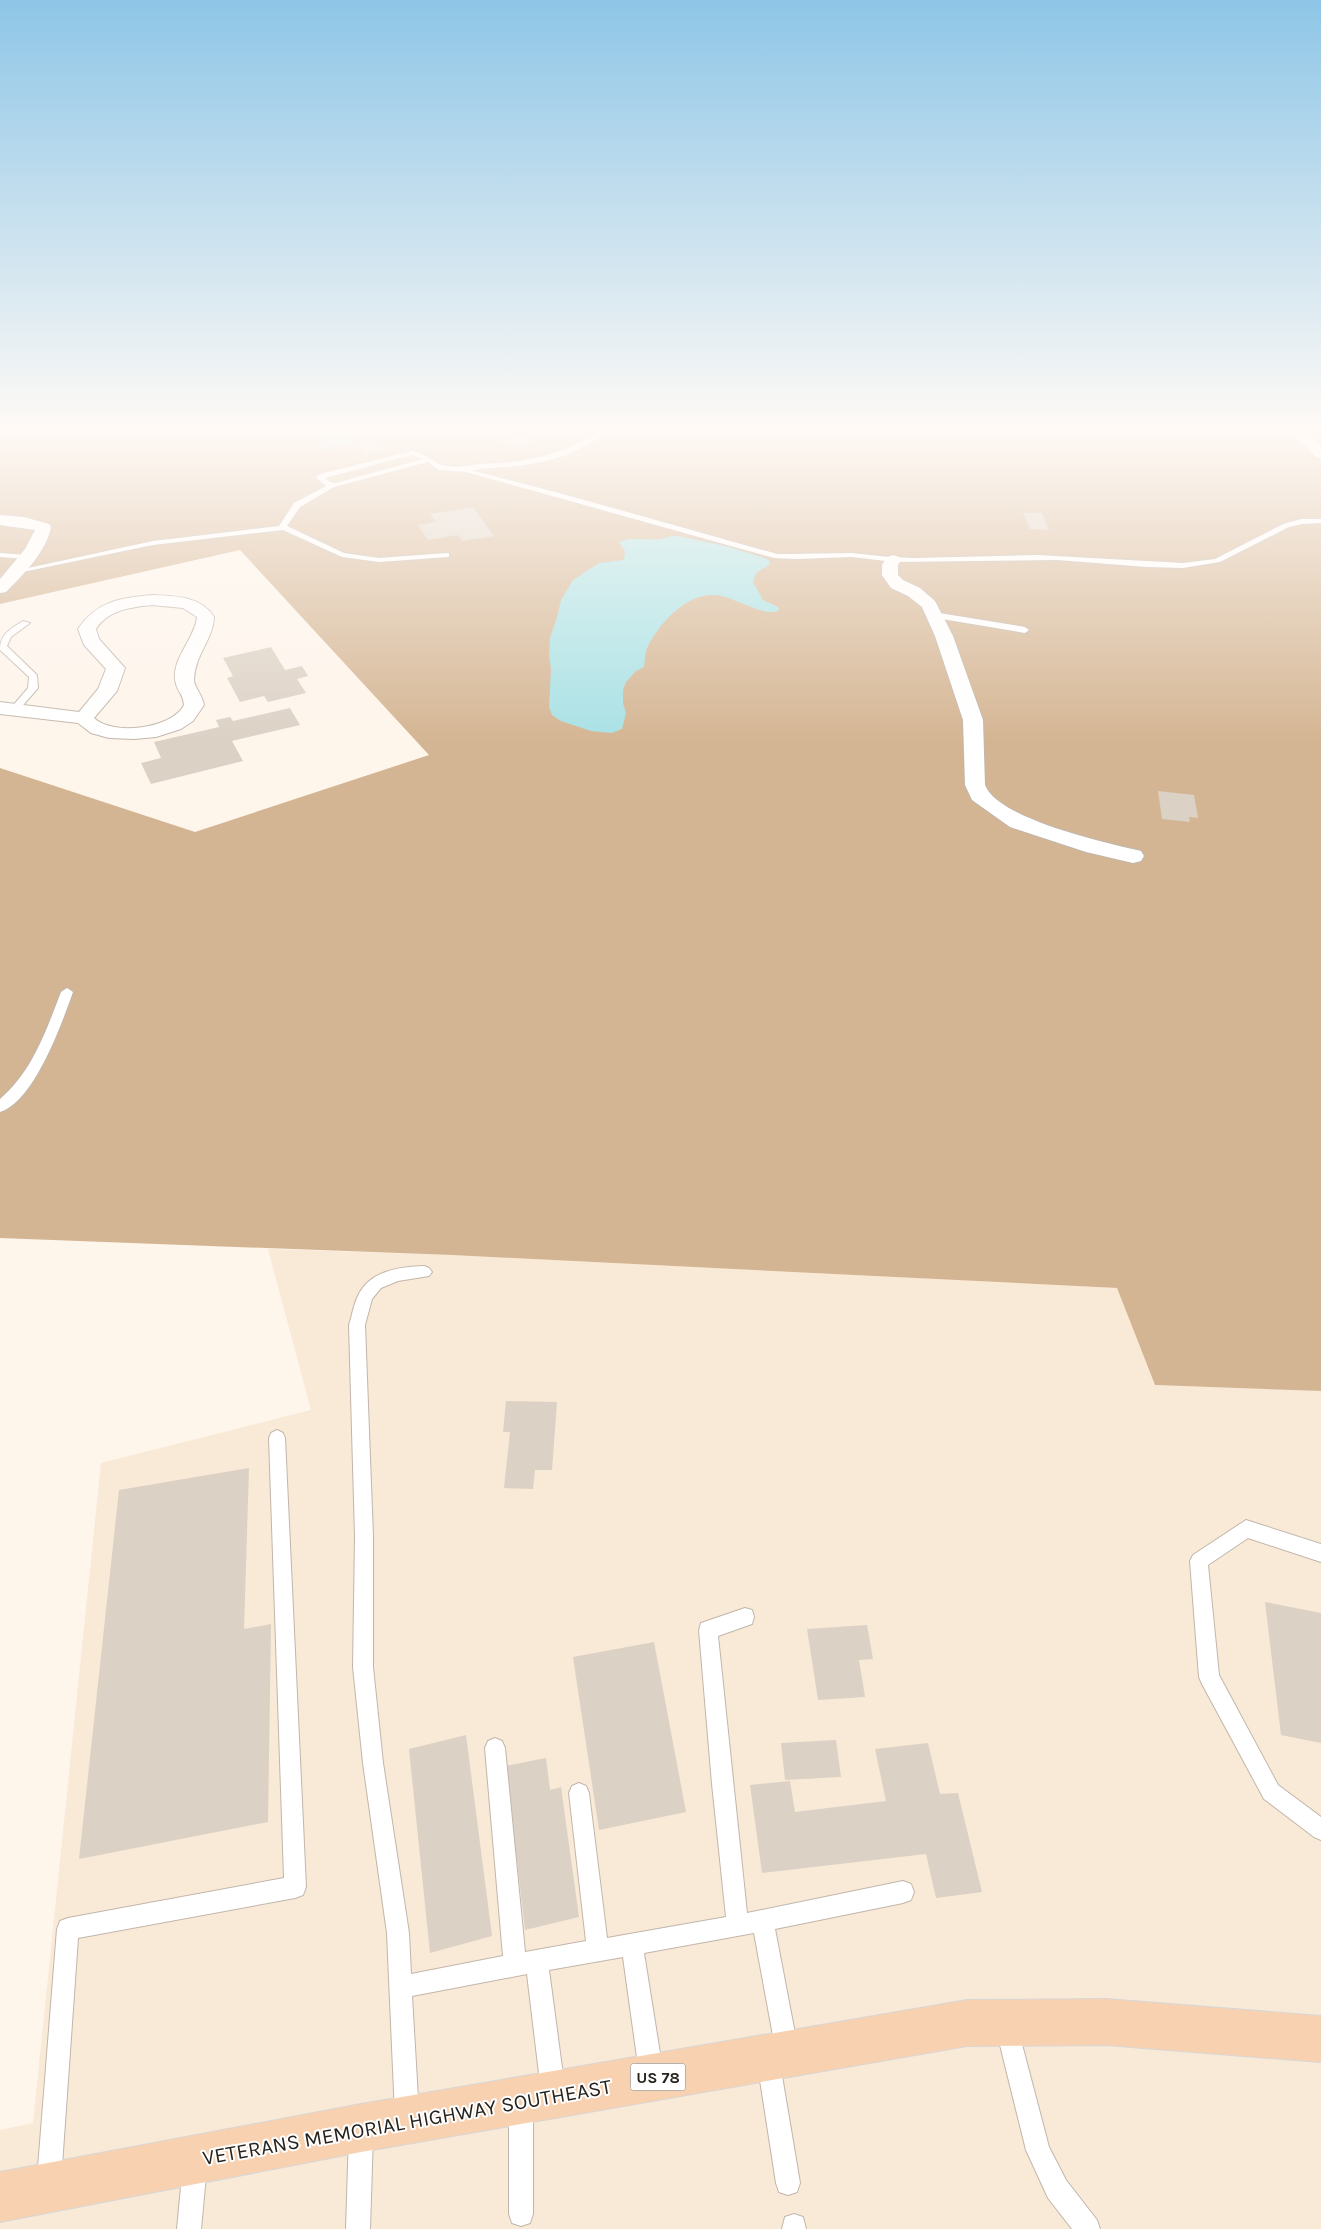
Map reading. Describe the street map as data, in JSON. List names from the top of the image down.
{
  "streets": {
    "main road": ["US 78", "VETERANS MEMORIAL HIGHWAY SOUTHEAST"]
  }
}
